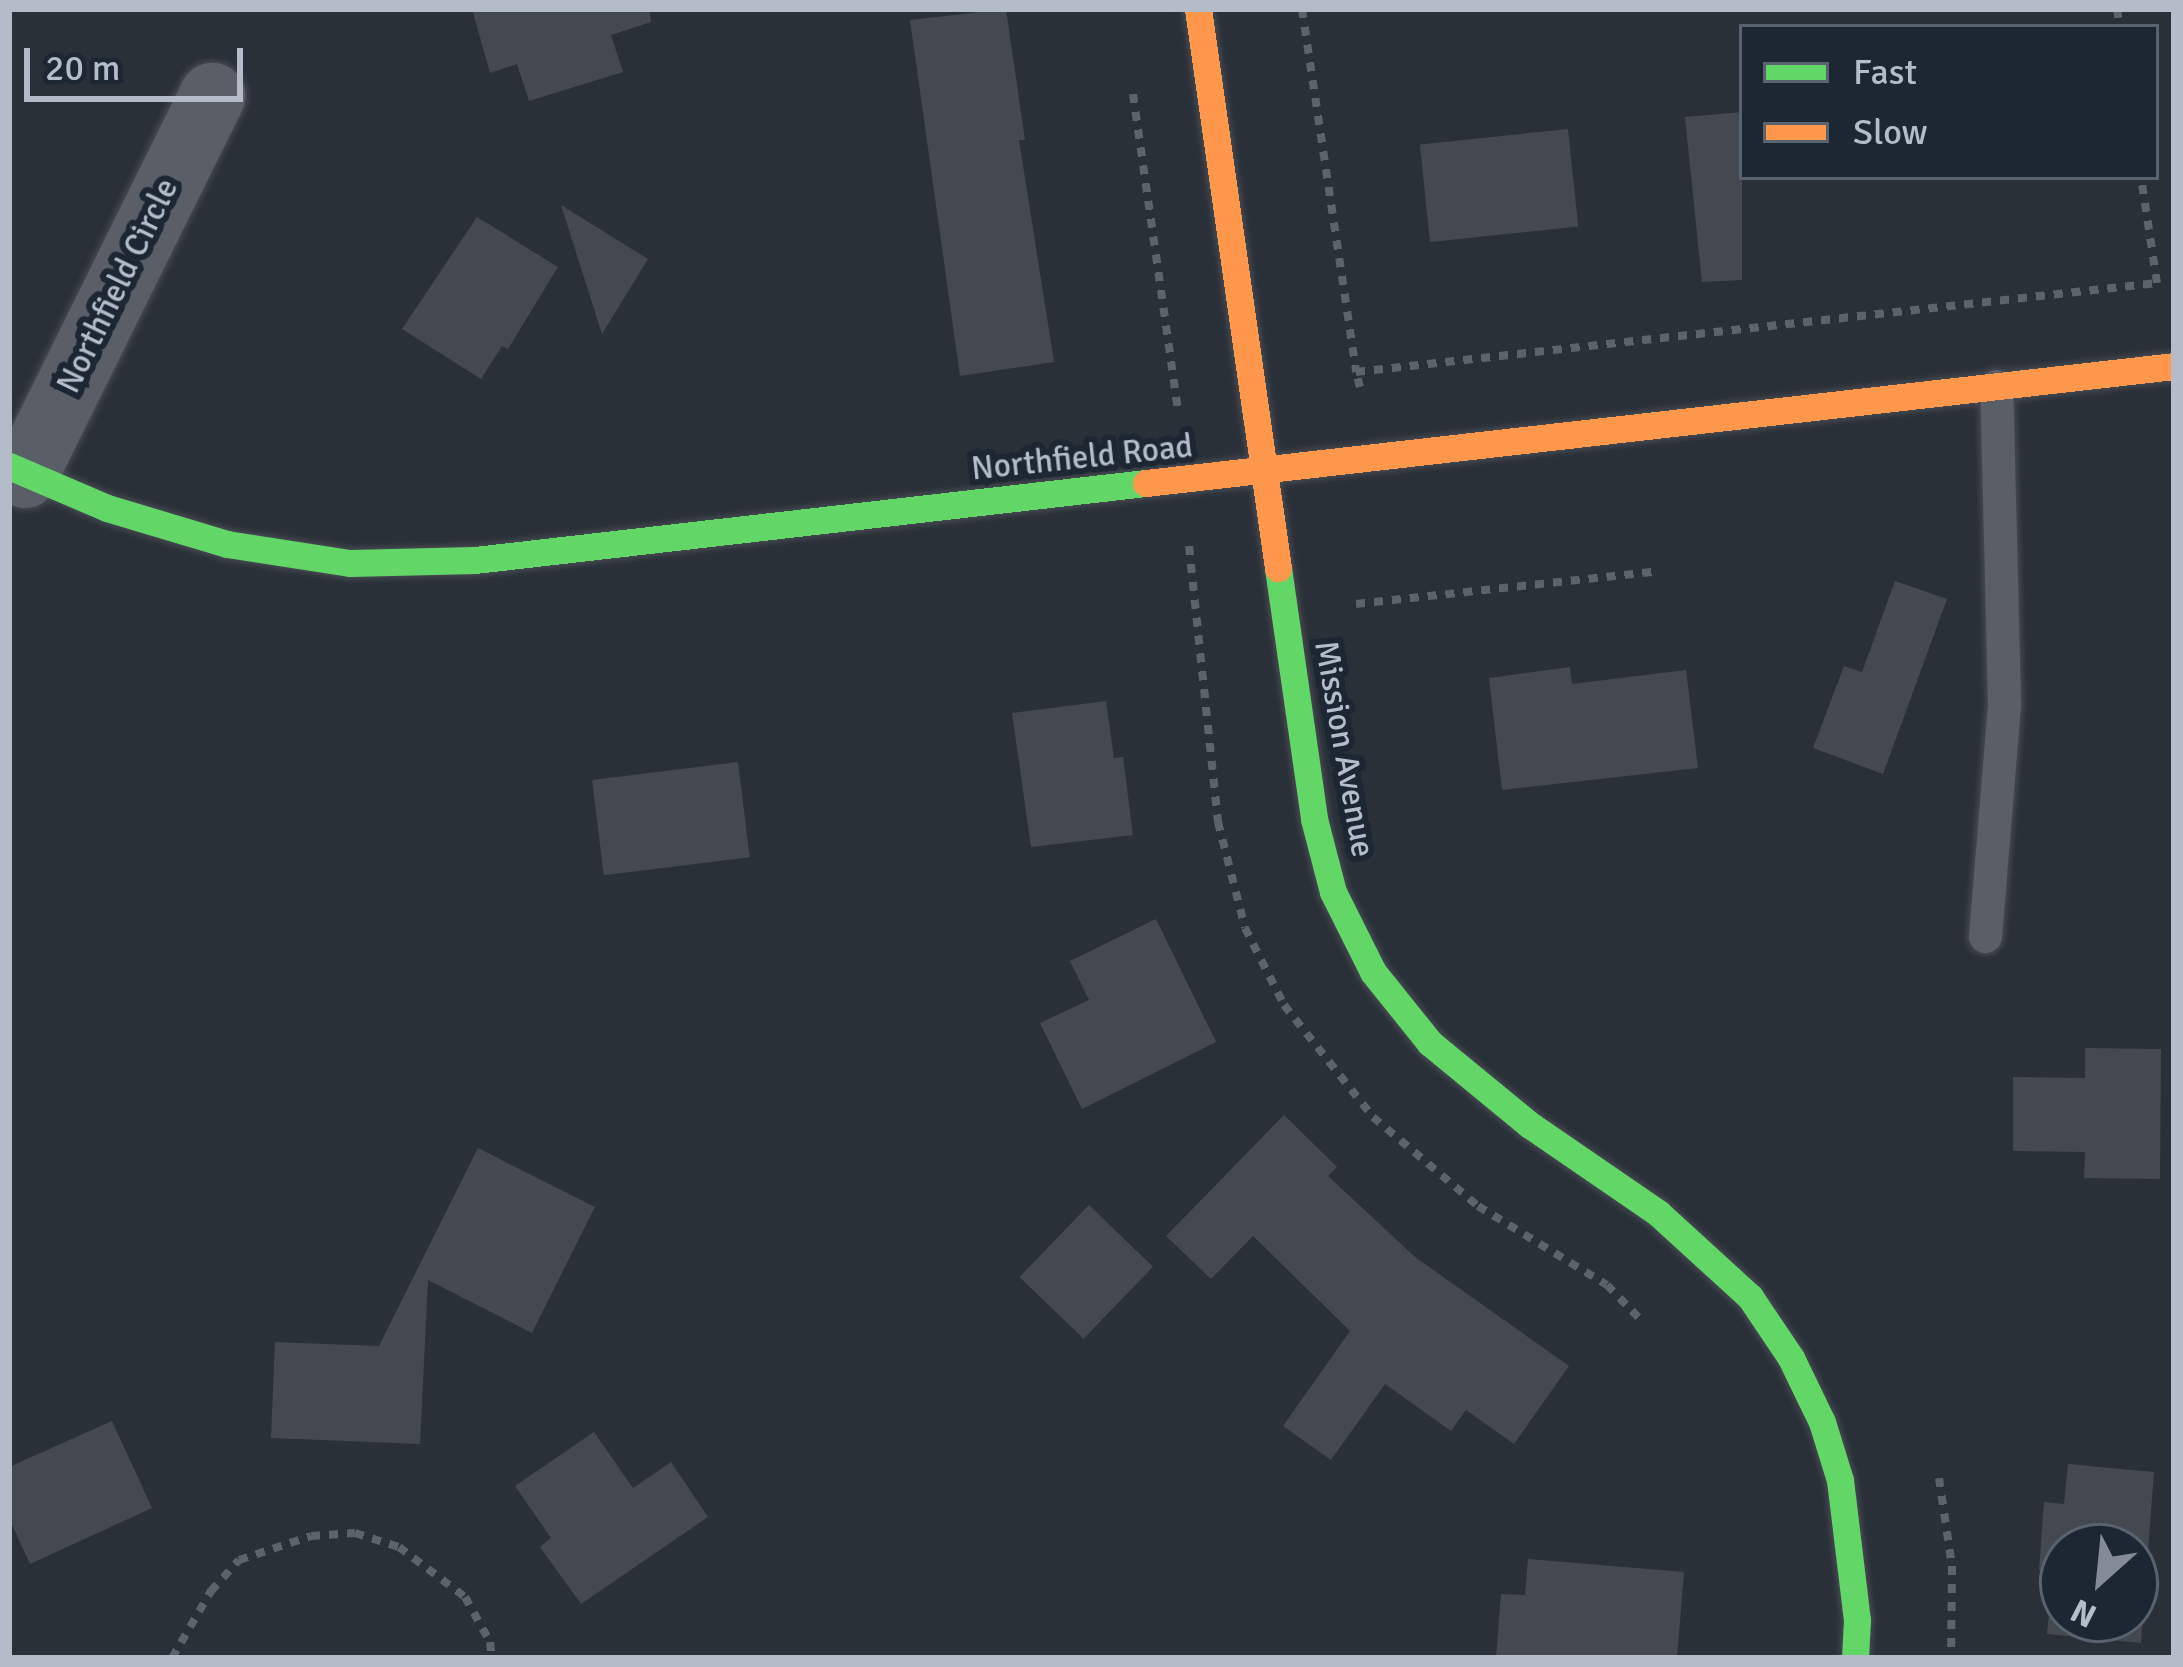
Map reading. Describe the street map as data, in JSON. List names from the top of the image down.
{
  "streets": {
    "street": ["Northfield Circle", "Northfield Road", "Mission Avenue"]
  },
  "crossings": [
    ["Northfield Circle", "Northfield Road"],
    ["Northfield Road", "Mission Avenue"]
  ],
  "legend": ["Fast", "Slow"],
  "scale_bar": "20 m",
  "north": "bottom left"
}
